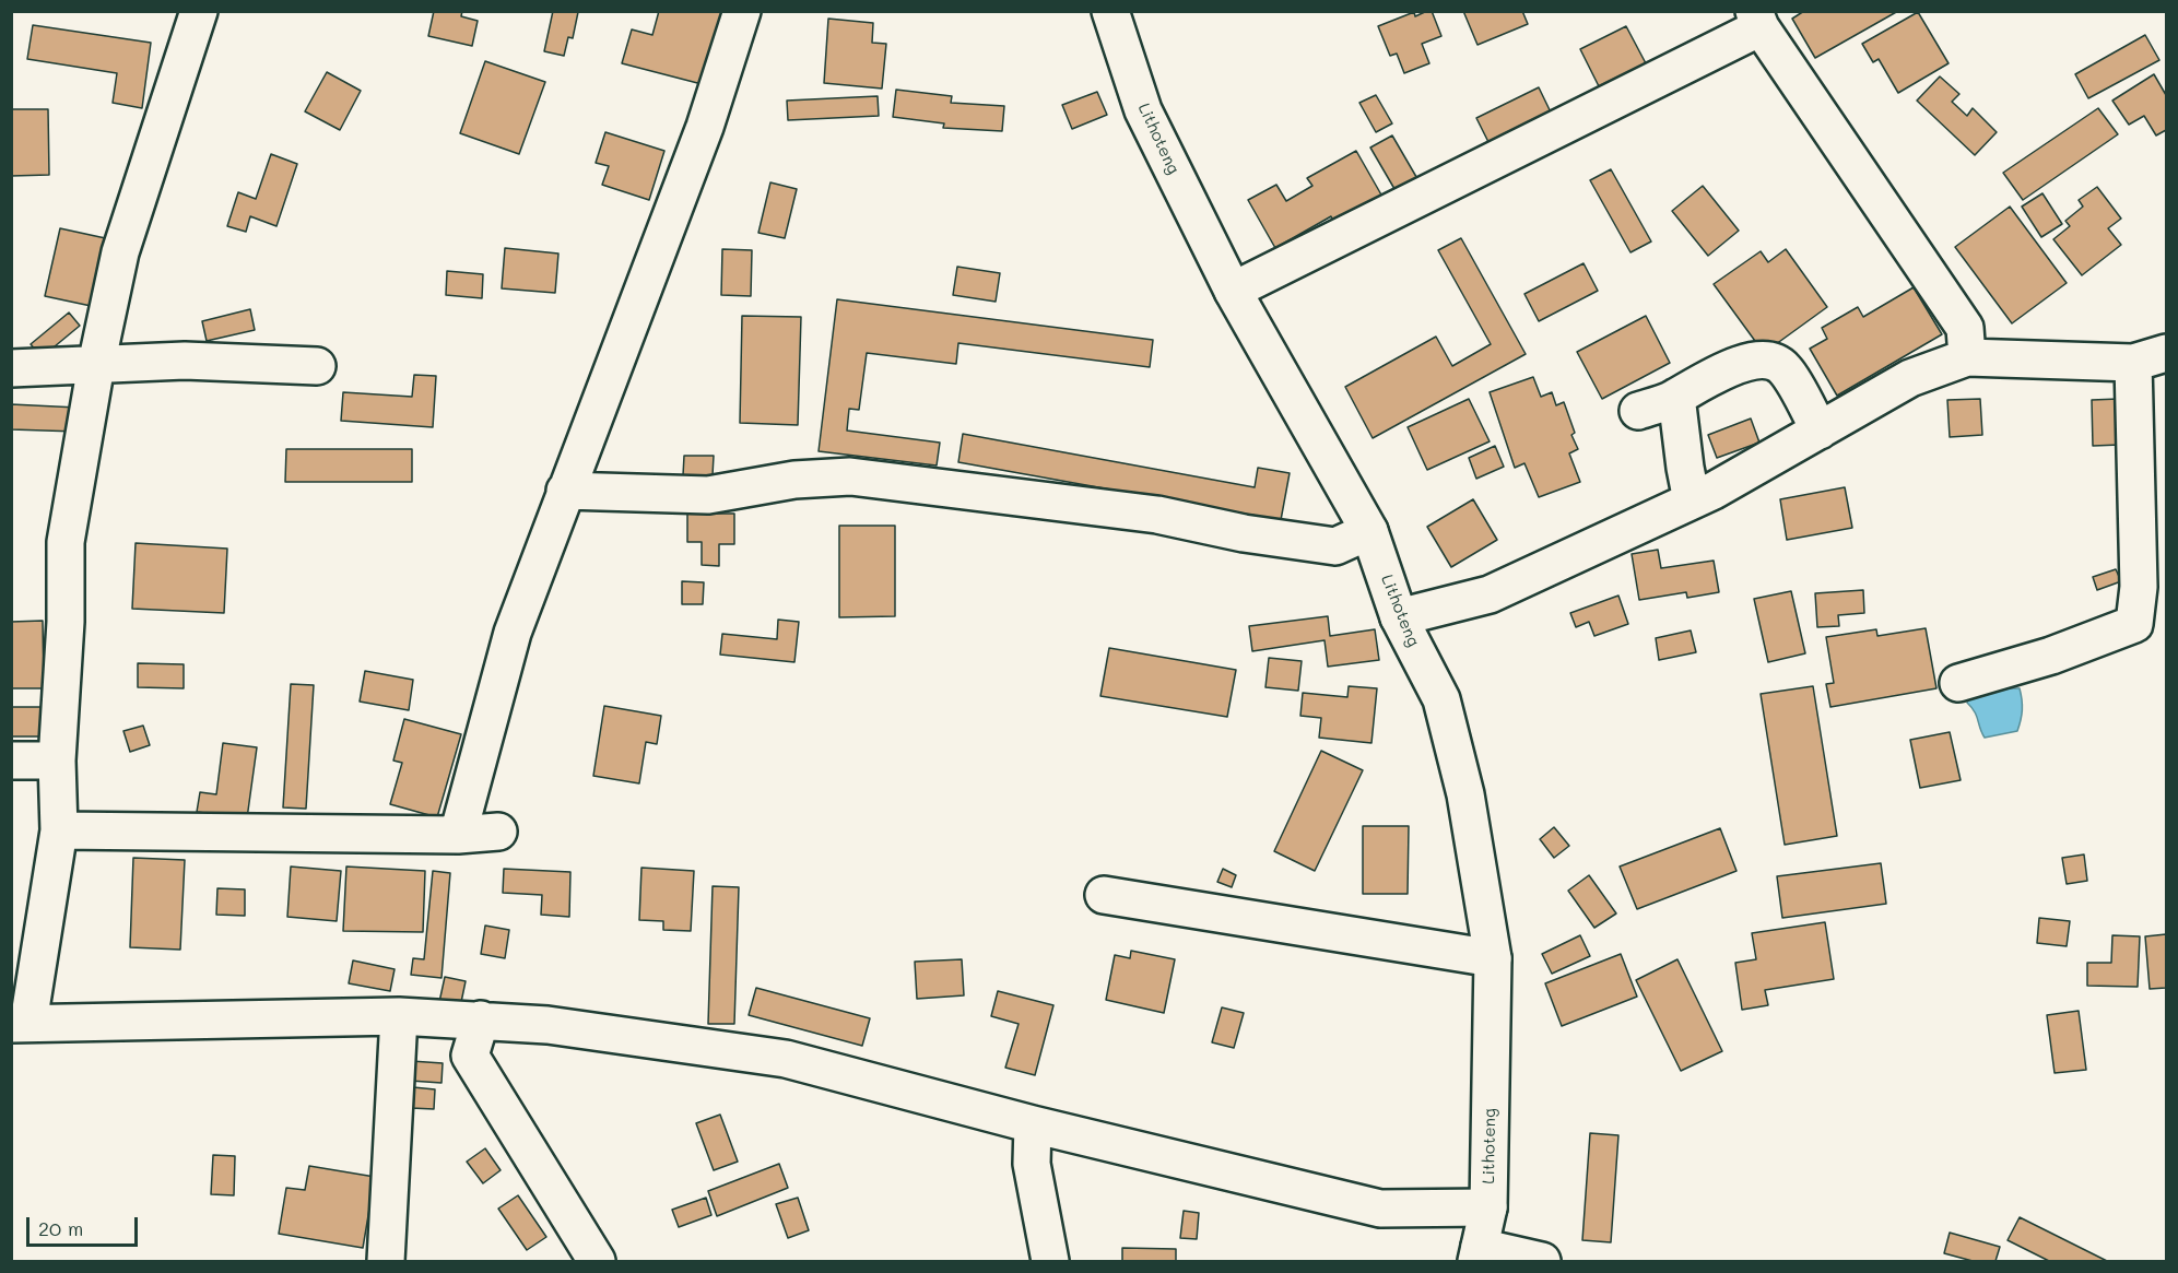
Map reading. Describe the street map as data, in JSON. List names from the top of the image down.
{
  "streets": {
    "street": ["Lithoteng"]
  },
  "scale_bar": "20 m"
}
